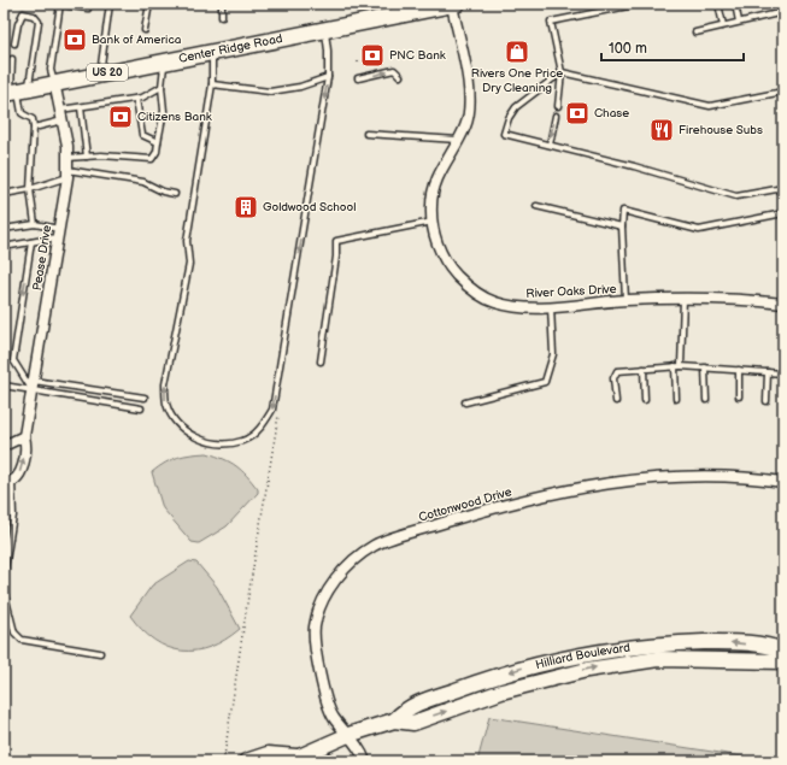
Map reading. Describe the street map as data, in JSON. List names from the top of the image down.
{
  "streets": {
    "main road": ["Center Ridge Road", "US 20", "Hilliard Boulevard"],
    "street": ["Pease Drive", "River Oaks Drive", "Cottonwood Drive"]
  },
  "crossings": [
    ["Center Ridge Road", "Pease Drive"],
    ["Center Ridge Road", "River Oaks Drive"],
    ["Cottonwood Drive", "Hilliard Boulevard"]
  ],
  "places": {
    "bank": [
      "Bank of America",
      "PNC Bank",
      "Chase",
      "Citizens Bank"
    ],
    "shop": ["Rivers One Price Dry Cleaning"],
    "restaurant": ["Firehouse Subs"],
    "building": ["Goldwood School"]
  },
  "scale_bar": "100 m"
}
